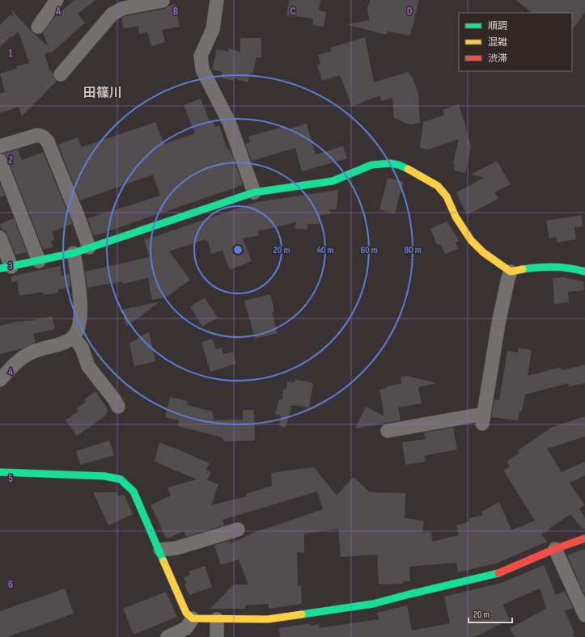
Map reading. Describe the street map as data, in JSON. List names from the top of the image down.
{
  "districts": ["田篠川"],
  "legend": ["順調", "混雑", "渋滞"],
  "scale_bar": "20 m",
  "grid": {
    "columns": [
      "A",
      "B",
      "C",
      "D"
    ],
    "rows": [
      "1",
      "2",
      "3",
      "4",
      "5",
      "6"
    ]
  },
  "rings": [
    "20 m",
    "40 m",
    "60 m",
    "80 m"
  ]
}
